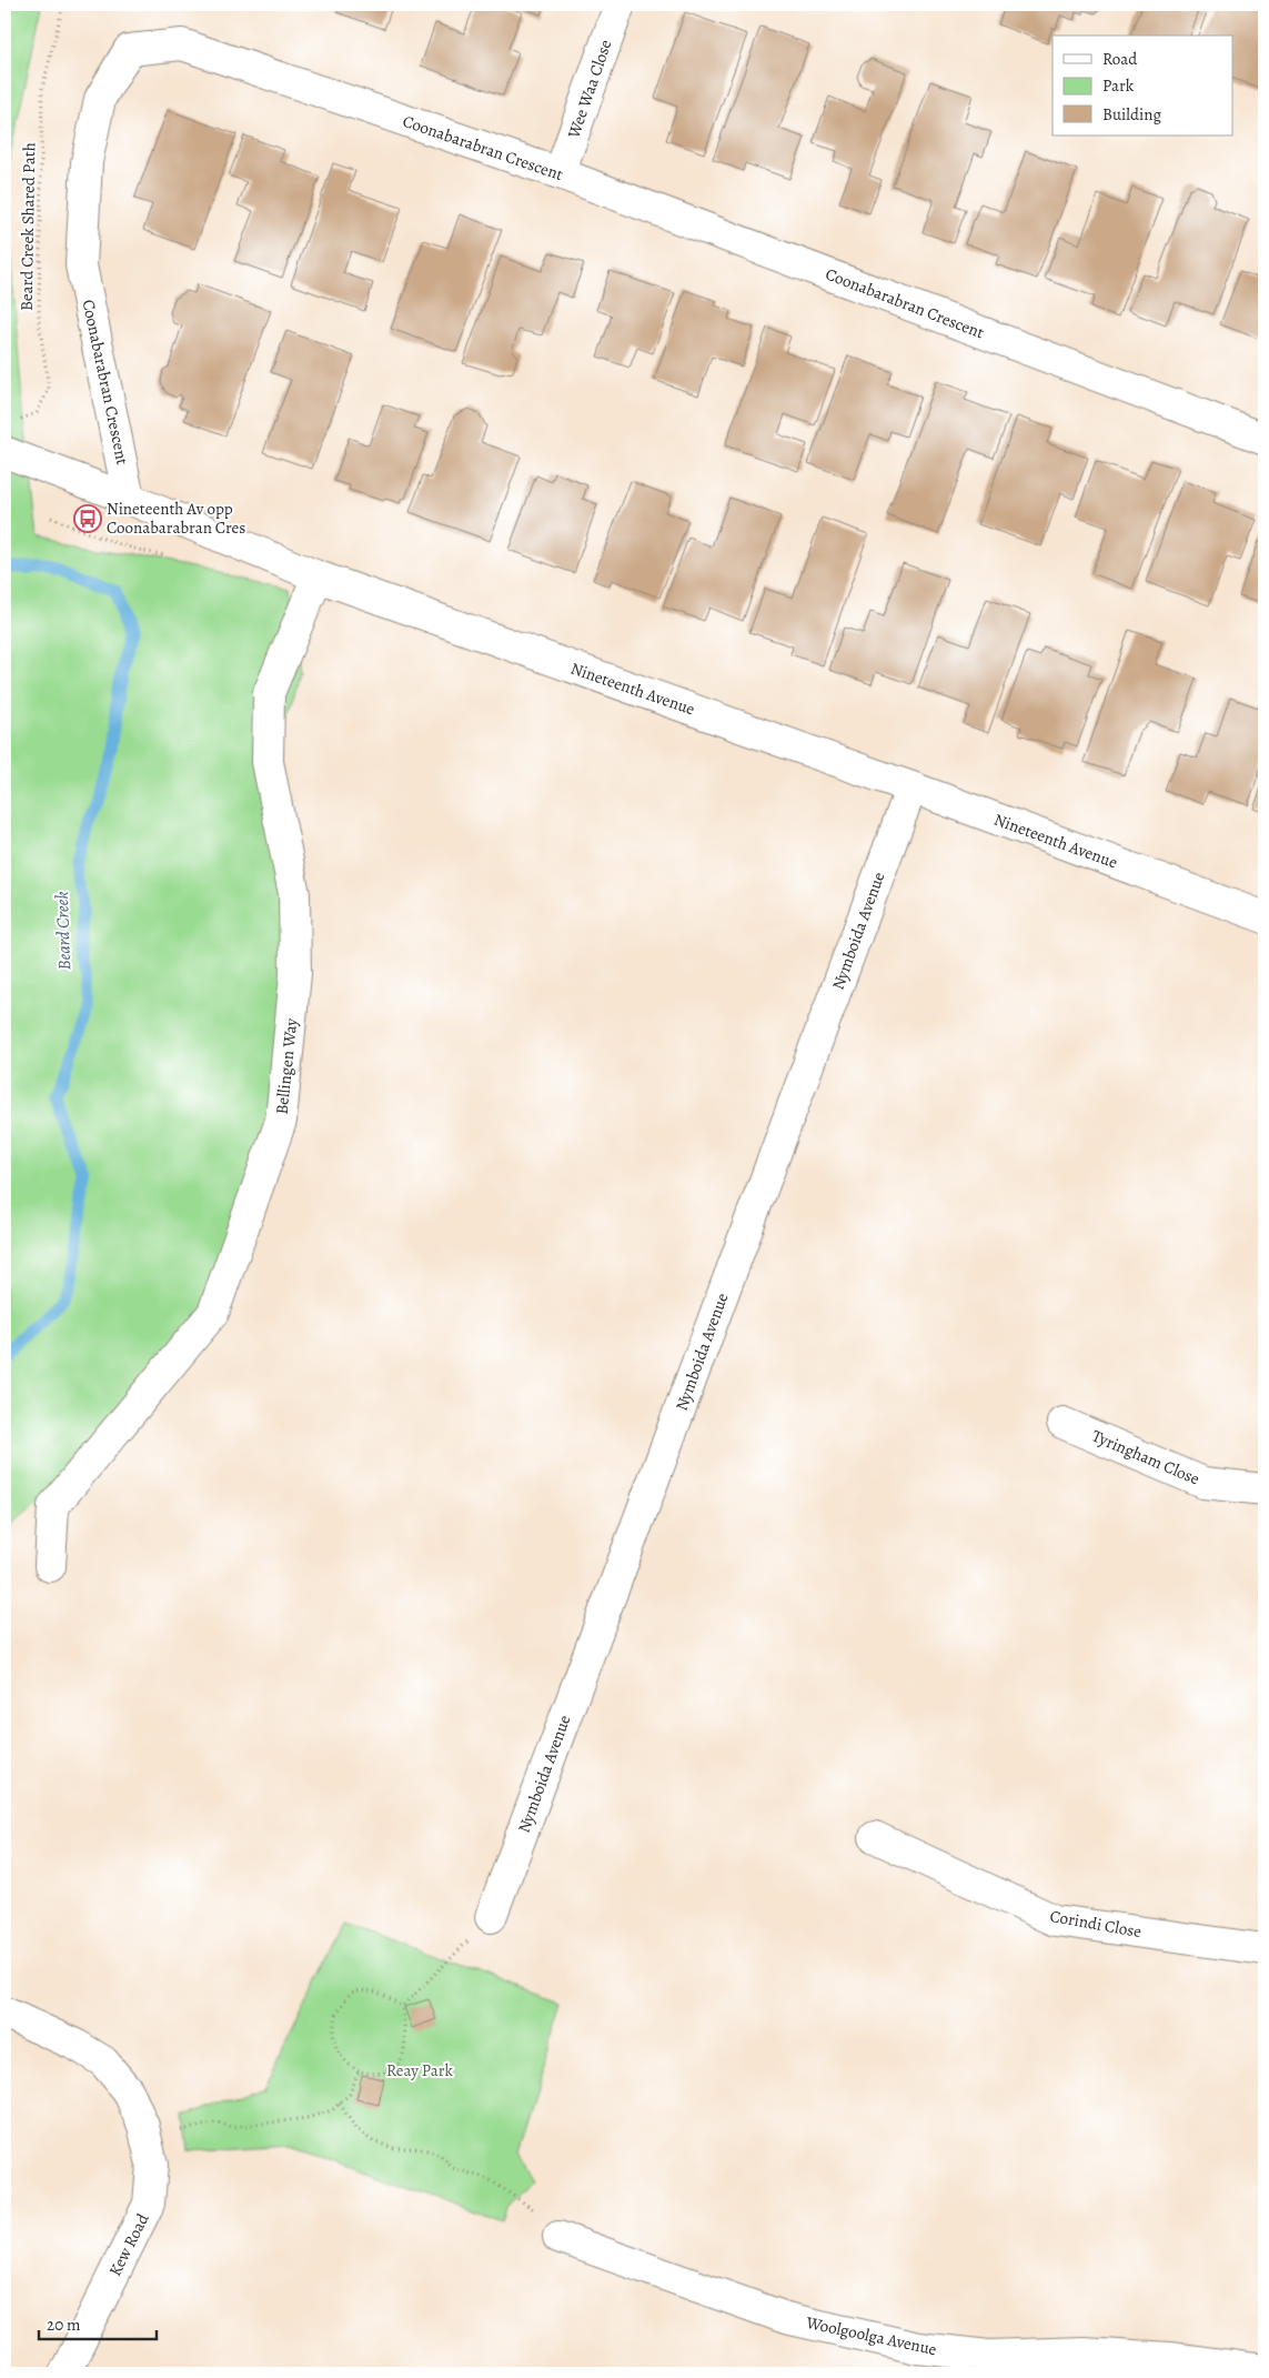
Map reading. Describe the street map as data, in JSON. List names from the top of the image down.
{
  "streets": {
    "street": [
      "Wee Waa Close",
      "Coonabarabran Crescent",
      "Nineteenth Avenue",
      "Nymboida Avenue",
      "Bellingen Way",
      "Tyringham Close",
      "Corindi Close",
      "Kew Road",
      "Woolgoolga Avenue"
    ],
    "path": ["Beard Creek Shared Path"]
  },
  "crossings": [
    ["Wee Waa Close", "Coonabarabran Crescent"],
    ["Coonabarabran Crescent", "Nineteenth Avenue"],
    ["Nineteenth Avenue", "Nymboida Avenue"],
    ["Nineteenth Avenue", "Bellingen Way"]
  ],
  "water": ["Beard Creek"],
  "parks": ["Reay Park"],
  "places": {
    "bus stop": ["Nineteenth Av opp Coonabarabran Cres"]
  },
  "legend": ["Road", "Park", "Building"],
  "scale_bar": "20 m"
}
